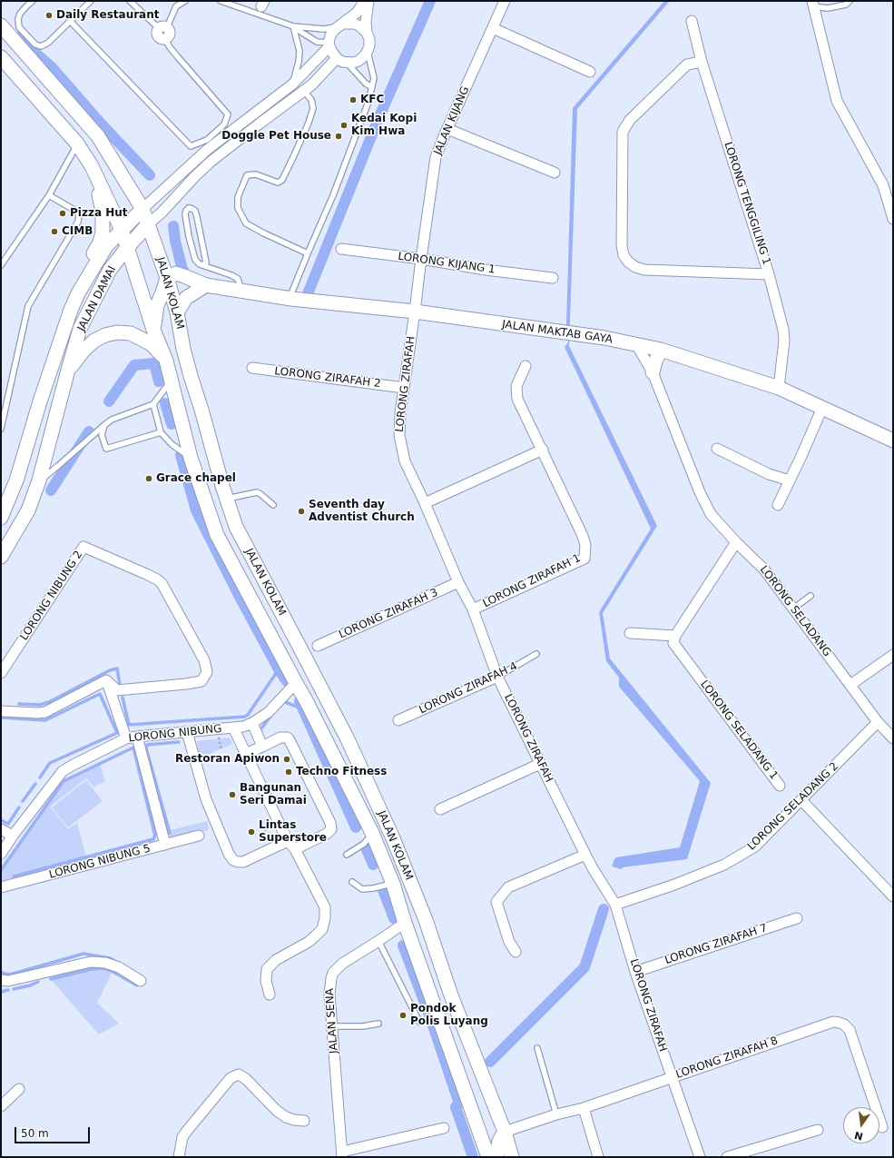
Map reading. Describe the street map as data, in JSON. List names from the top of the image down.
{
  "streets": {
    "main road": ["JALAN KOLAM", "JALAN DAMAI", "JALAN MAKTAB GAYA"],
    "street": [
      "JALAN KIJANG",
      "LORONG TENGGILING 1",
      "LORONG KIJANG 1",
      "LORONG ZIRAFAH 2",
      "LORONG ZIRAFAH",
      "LORONG ZIRAFAH 1",
      "LORONG NIBUNG 2",
      "LORONG SELADANG",
      "LORONG ZIRAFAH 3",
      "LORONG ZIRAFAH 4",
      "LORONG SELADANG 1",
      "LORONG NIBUNG",
      "LORONG SELADANG 2",
      "LORONG NIBUNG 5",
      "LORONG ZIRAFAH 7",
      "JALAN SENA",
      "LORONG ZIRAFAH 8"
    ]
  },
  "crossings": [
    ["JALAN KIJANG", "LORONG KIJANG 1"],
    ["JALAN KIJANG", "JALAN MAKTAB GAYA"],
    ["JALAN KIJANG", "LORONG ZIRAFAH"],
    ["LORONG TENGGILING 1", "JALAN MAKTAB GAYA"],
    ["JALAN KOLAM", "JALAN DAMAI"],
    ["JALAN KOLAM", "JALAN MAKTAB GAYA"],
    ["JALAN KOLAM", "LORONG NIBUNG"],
    ["JALAN KOLAM", "JALAN SENA"],
    ["JALAN KOLAM", "LORONG ZIRAFAH 8"],
    ["JALAN MAKTAB GAYA", "LORONG ZIRAFAH"],
    ["JALAN MAKTAB GAYA", "LORONG SELADANG"],
    ["LORONG ZIRAFAH 2", "LORONG ZIRAFAH"],
    ["LORONG ZIRAFAH", "LORONG ZIRAFAH 1"],
    ["LORONG ZIRAFAH", "LORONG ZIRAFAH 3"],
    ["LORONG ZIRAFAH", "LORONG ZIRAFAH 4"],
    ["LORONG ZIRAFAH", "LORONG SELADANG 2"],
    ["LORONG ZIRAFAH", "LORONG ZIRAFAH 7"],
    ["LORONG ZIRAFAH", "LORONG ZIRAFAH 8"],
    ["LORONG SELADANG", "LORONG SELADANG 2"]
  ],
  "places": [
    "Daily Restaurant",
    "KFC",
    "Kedai Kopi Kim Hwa",
    "Doggle Pet House",
    "Pizza Hut",
    "CIMB",
    "Grace chapel",
    "Seventh day Adventist Church",
    "Restoran Apiwon",
    "Techno Fitness",
    "Bangunan Seri Damai",
    "Lintas Superstore",
    "Pondok Polis Luyang"
  ],
  "scale_bar": "50 m",
  "north": "bottom"
}
